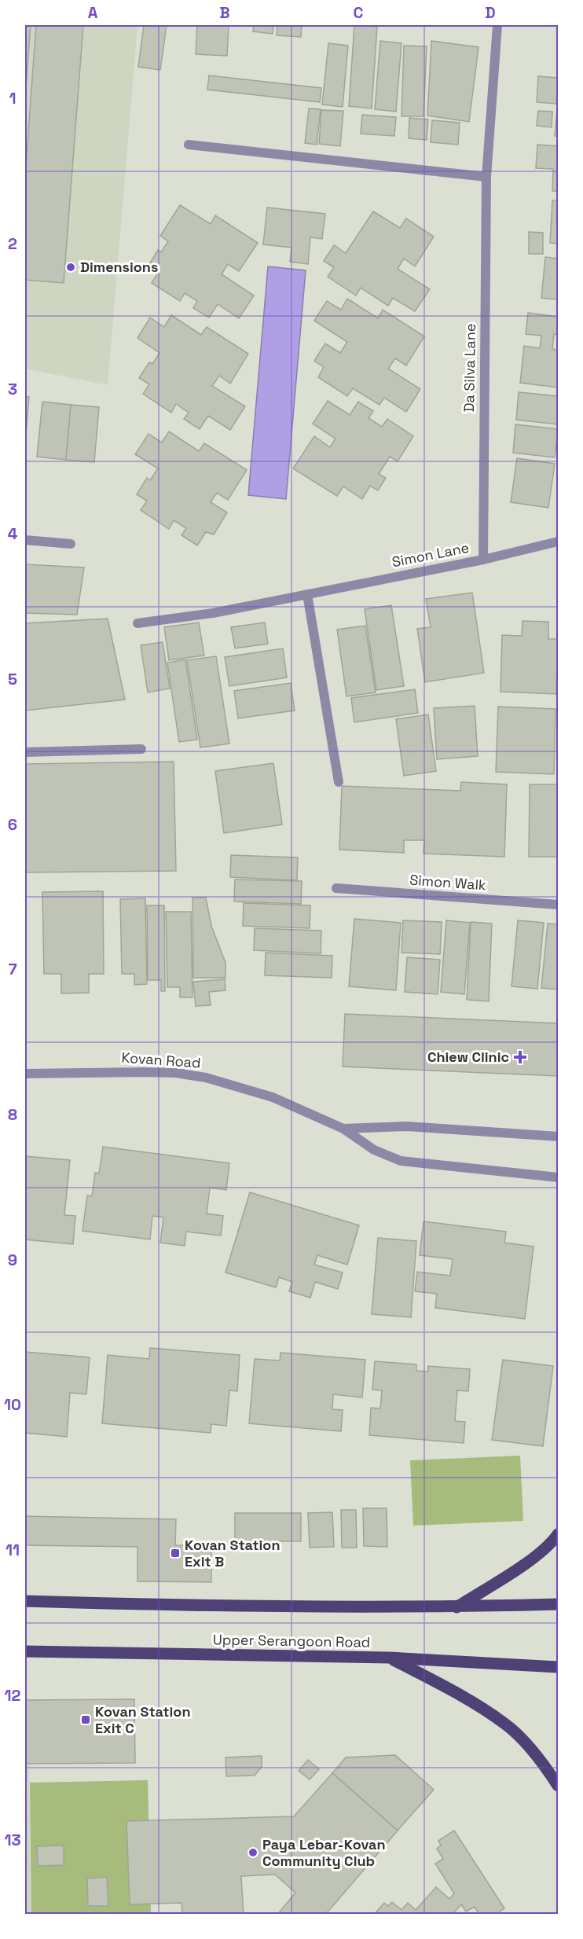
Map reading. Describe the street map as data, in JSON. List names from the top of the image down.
{
  "streets": {
    "main road": ["Upper Serangoon Road"],
    "street": [
      "Da Silva Lane",
      "Simon Lane",
      "Simon Walk",
      "Kovan Road"
    ]
  },
  "crossings": [
    ["Da Silva Lane", "Simon Lane"]
  ],
  "places": {
    "other": ["Dimensions", "Paya Lebar-Kovan Community Club"],
    "health": ["Chiew Clinic"],
    "transit": ["Kovan Station Exit B", "Kovan Station Exit C"]
  },
  "grid": {
    "columns": [
      "A",
      "B",
      "C",
      "D"
    ],
    "rows": [
      "1",
      "2",
      "3",
      "4",
      "5",
      "6",
      "7",
      "8",
      "9",
      "10",
      "11",
      "12",
      "13"
    ]
  }
}
